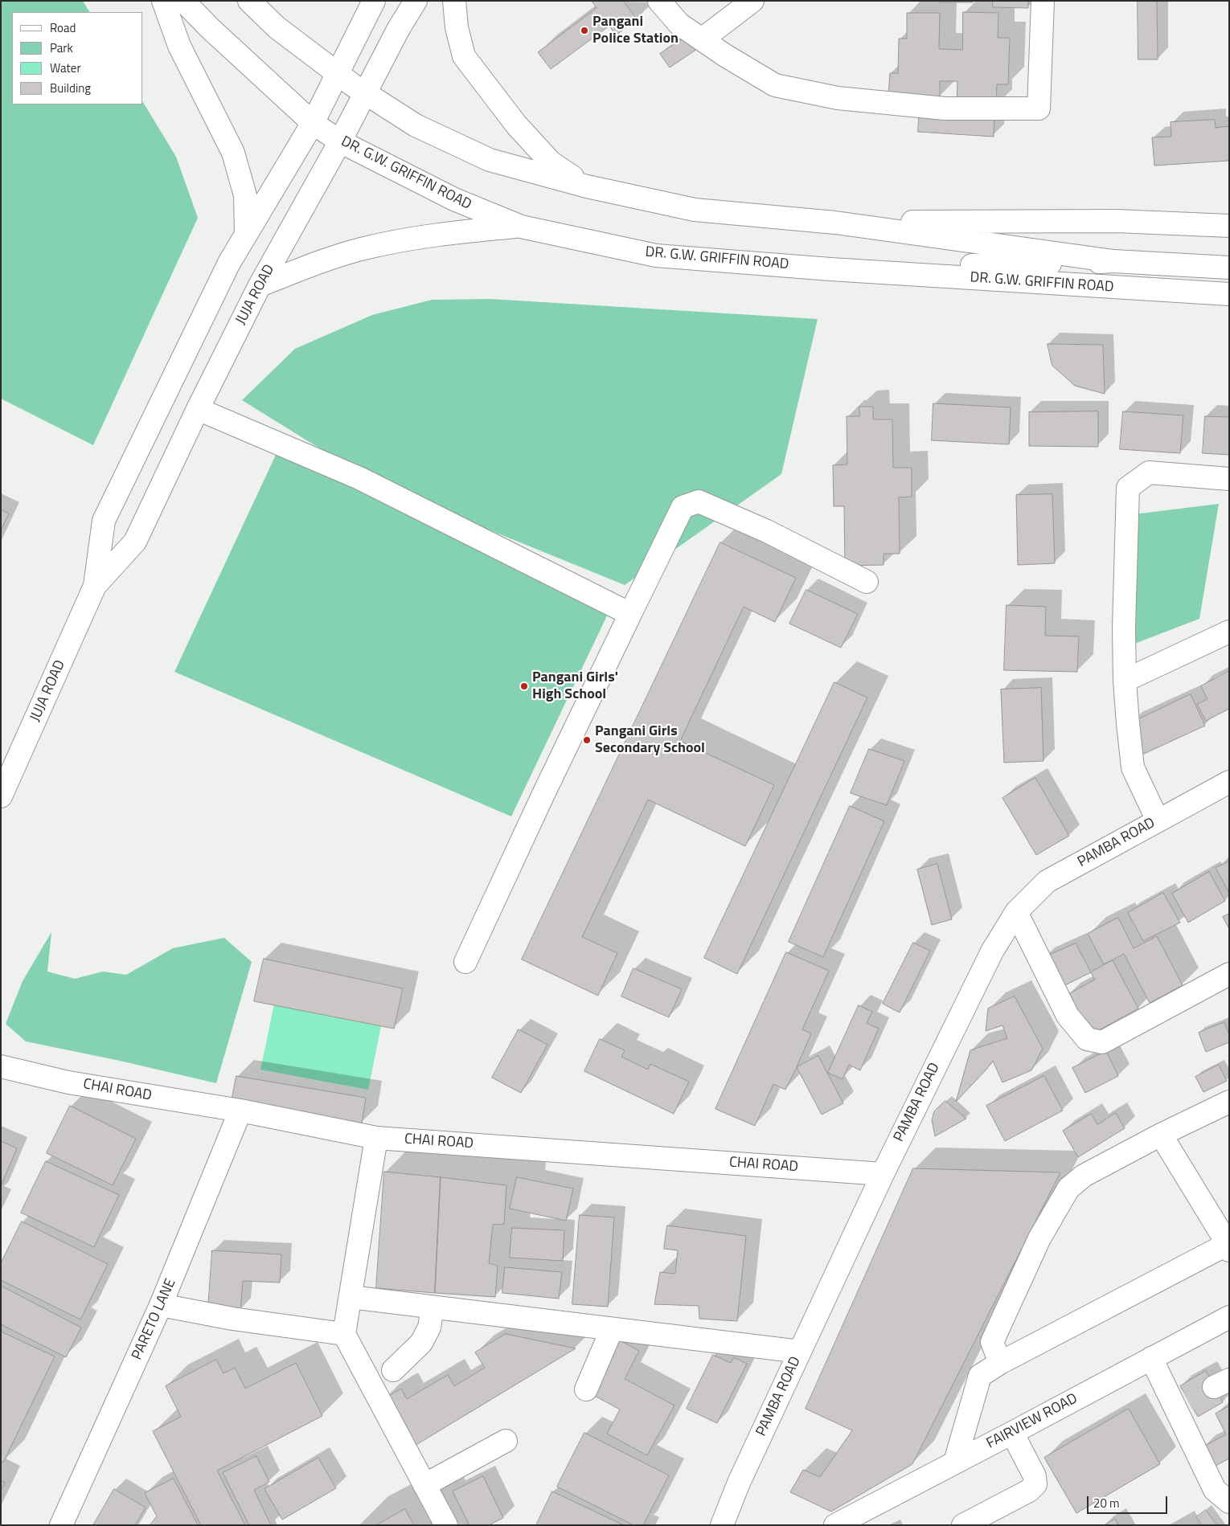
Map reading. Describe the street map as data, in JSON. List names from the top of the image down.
{
  "streets": {
    "main road": [
      "DR. G.W. GRIFFIN ROAD",
      "JUJA ROAD",
      "PAMBA ROAD",
      "CHAI ROAD",
      "PARETO LANE",
      "FAIRVIEW ROAD"
    ]
  },
  "crossings": [
    ["DR. G.W. GRIFFIN ROAD", "JUJA ROAD"],
    ["PAMBA ROAD", "CHAI ROAD"],
    ["CHAI ROAD", "PARETO LANE"]
  ],
  "places": ["Pangani Police Station", "Pangani Girls' High School", "Pangani Girls Secondary School"],
  "legend": [
    "Road",
    "Park",
    "Water",
    "Building"
  ],
  "scale_bar": "20 m"
}
